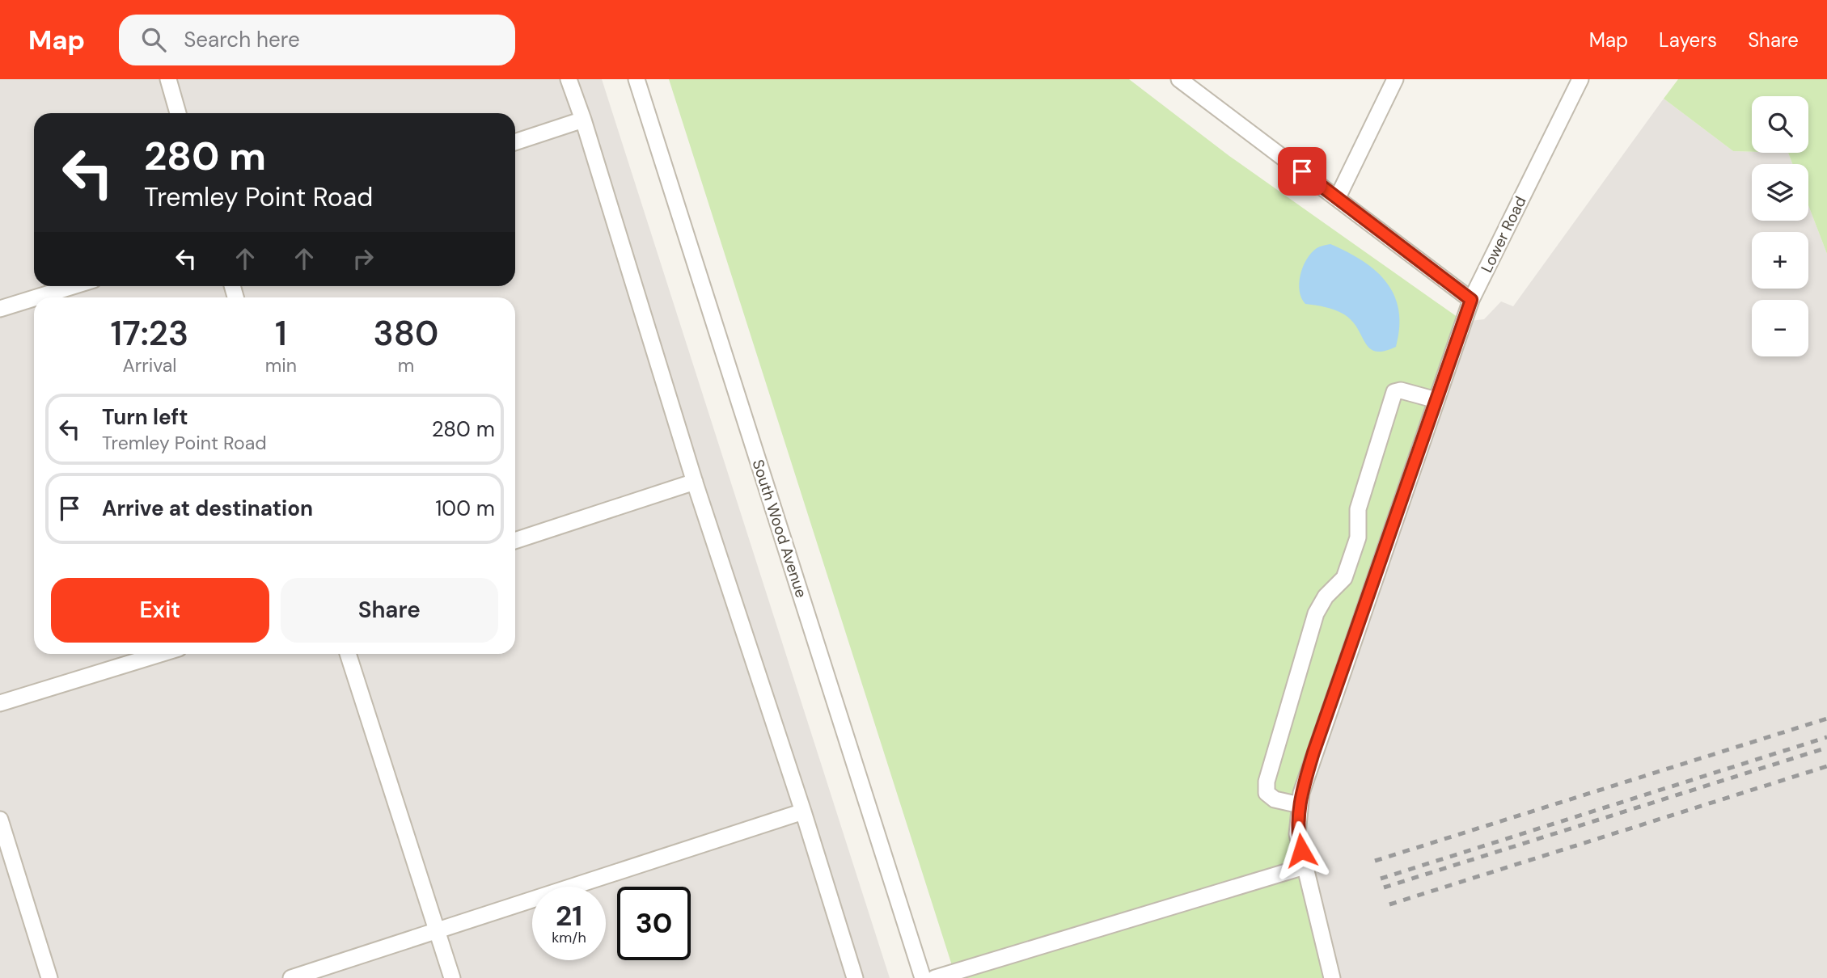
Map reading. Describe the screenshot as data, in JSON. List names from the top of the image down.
{
  "streets": {
    "street": ["Lower Road", "South Wood Avenue"]
  },
  "page": {
    "header": "Map",
    "search": "Search here",
    "nav": ["Map", "Layers", "Share"],
    "map_buttons": ["+", "−"],
    "turn": ["280 m", "Tremley Point Road"],
    "eta": [
      "17:23",
      "Arrival",
      "1",
      "min",
      "380",
      "m"
    ],
    "list": [
      {
        "name": "Turn left",
        "note": "Tremley Point Road",
        "value": "280 m"
      },
      {
        "name": "Arrive at destination",
        "value": "100 m"
      }
    ],
    "buttons": ["Exit", "Share"],
    "speed": "21 km/h",
    "limit": "30"
  }
}
